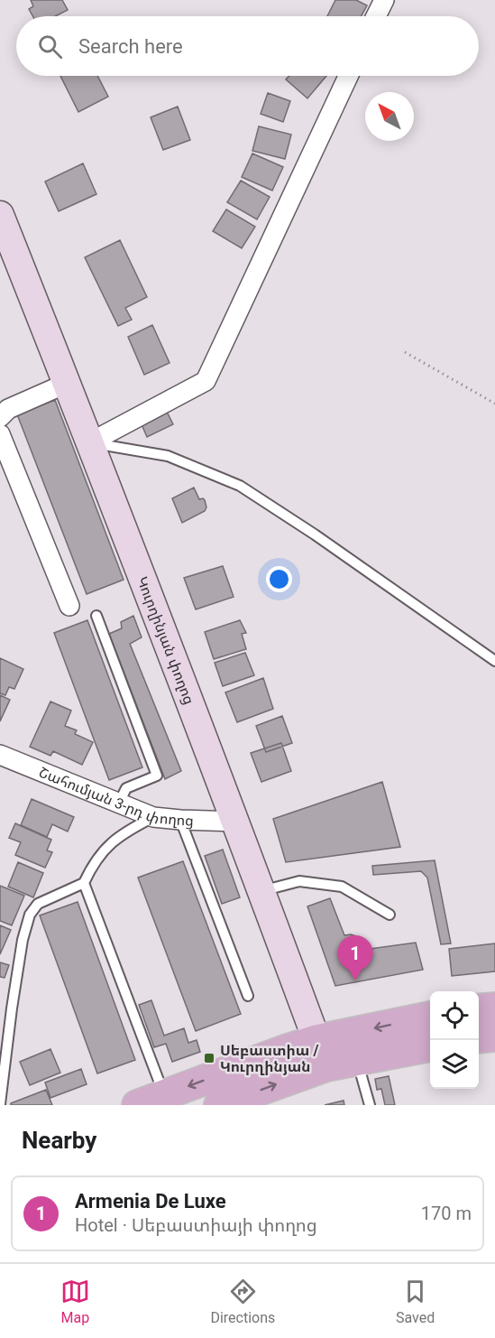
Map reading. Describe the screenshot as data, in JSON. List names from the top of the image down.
{
  "streets": {
    "street": ["Կուրղինյան փողոց", "Շահումյան 3-րդ փողոց"]
  },
  "crossings": [
    ["Կուրղինյան փողոց", "Շահումյան 3-րդ փողոց"]
  ],
  "places": {
    "transit": ["Սեբաստիա / Կուրղինյան"]
  },
  "north": "top left",
  "page": {
    "search": "Search here",
    "pins": "1",
    "heading": "Nearby",
    "list": [
      {
        "mark": "1",
        "name": "Armenia De Luxe",
        "note": "Hotel · Սեբաստիայի փողոց",
        "value": "170 m"
      }
    ],
    "nav": ["Map", "Directions", "Saved"]
  }
}
